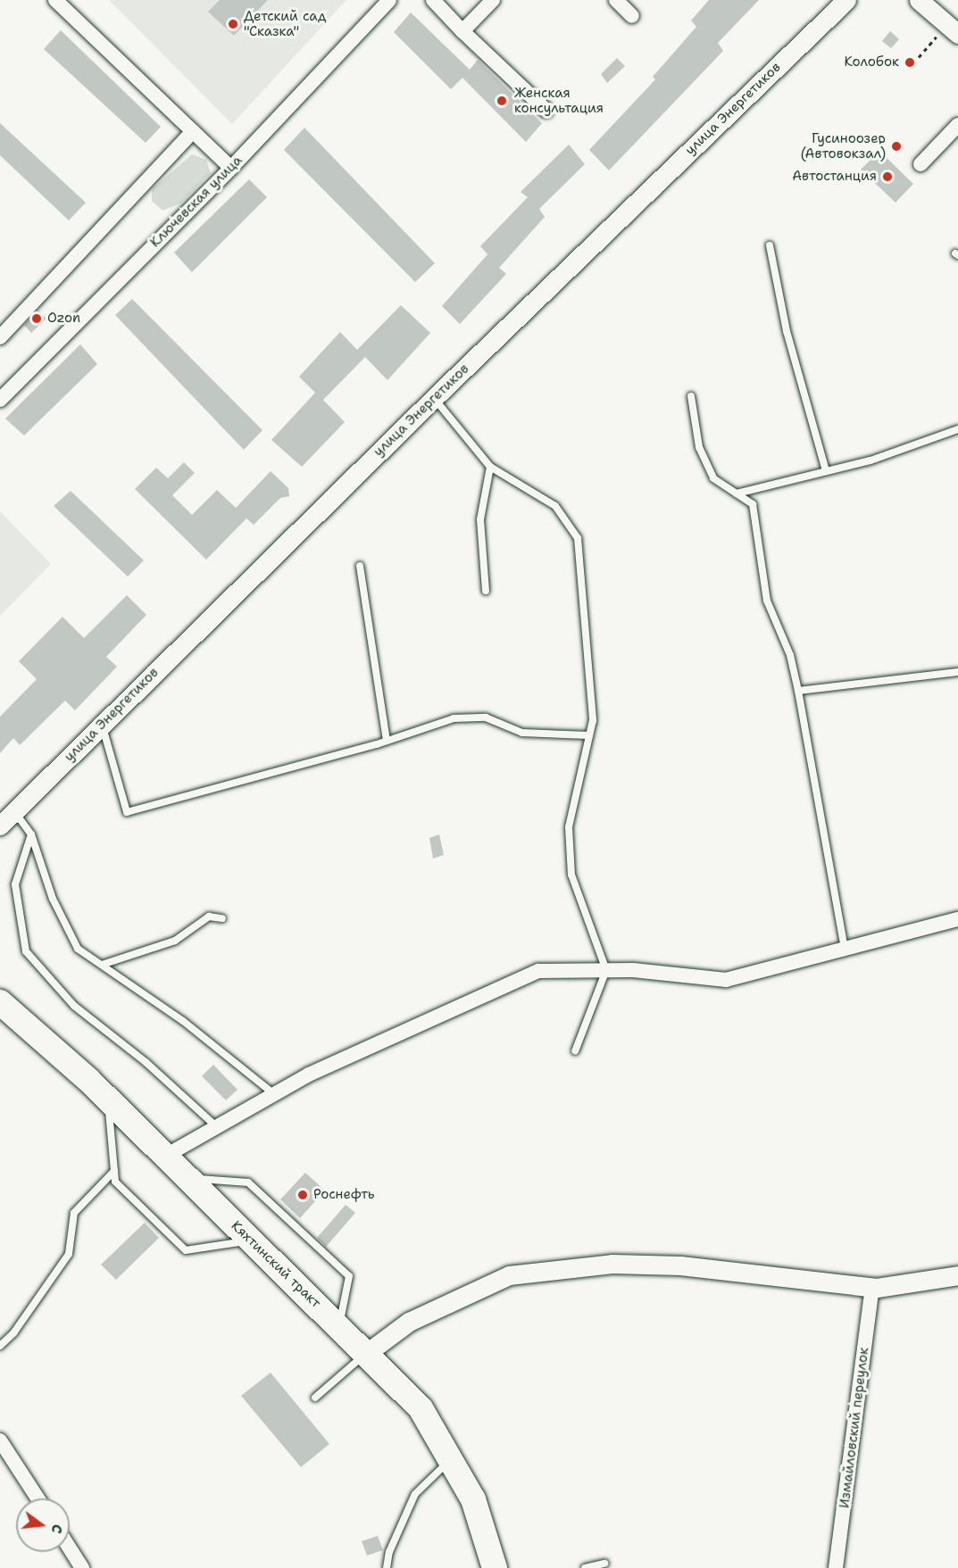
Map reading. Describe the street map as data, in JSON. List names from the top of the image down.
{
  "streets": {
    "highway": ["Кяхтинский тракт"],
    "street": ["улица Энергетиков", "Ключевская улица", "Измайловский переулок"]
  },
  "places": [
    "Детский сад \"Сказка\"",
    "Колобок",
    "Женская консультация",
    "Гусиноозер (Автовокзал)",
    "Автостанция",
    "Ozon",
    "Роснефть"
  ],
  "north": "right"
}
